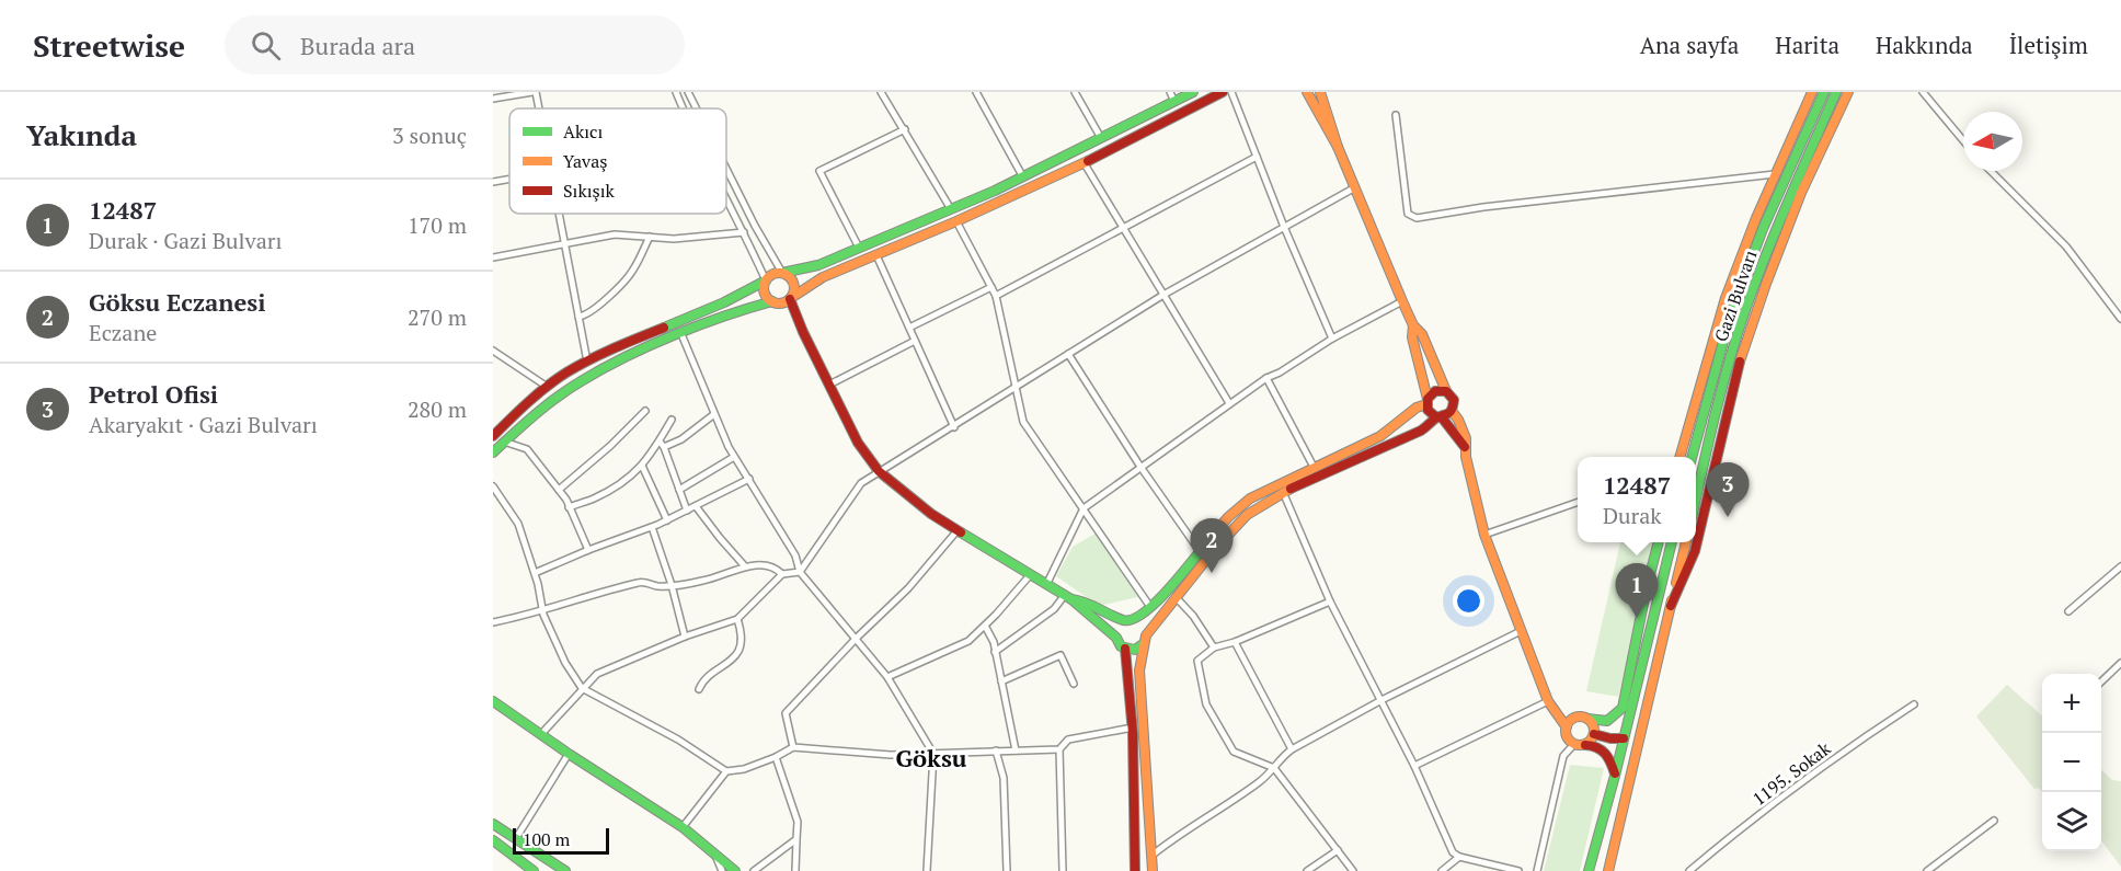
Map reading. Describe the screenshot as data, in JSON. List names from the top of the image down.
{
  "streets": {
    "main road": ["Gazi Bulvarı"],
    "street": ["1195. Sokak"]
  },
  "districts": ["Göksu"],
  "legend": ["Akıcı", "Yavaş", "Sıkışık"],
  "scale_bar": "100 m",
  "north": "left",
  "page": {
    "header": "Streetwise",
    "search": "Burada ara",
    "nav": [
      "Ana sayfa",
      "Harita",
      "Hakkında",
      "İletişim"
    ],
    "heading": ["Yakında", "3 sonuç"],
    "list": [
      {
        "mark": "1",
        "name": "12487",
        "note": "Durak · Gazi Bulvarı",
        "value": "170 m"
      },
      {
        "mark": "2",
        "name": "Göksu Eczanesi",
        "note": "Eczane",
        "value": "270 m"
      },
      {
        "mark": "3",
        "name": "Petrol Ofisi",
        "note": "Akaryakıt · Gazi Bulvarı",
        "value": "280 m"
      }
    ],
    "popup": ["12487", "Durak"],
    "pins": ["3", "2", "1"],
    "map_buttons": ["+", "−"],
    "scale": "100 m"
  }
}
